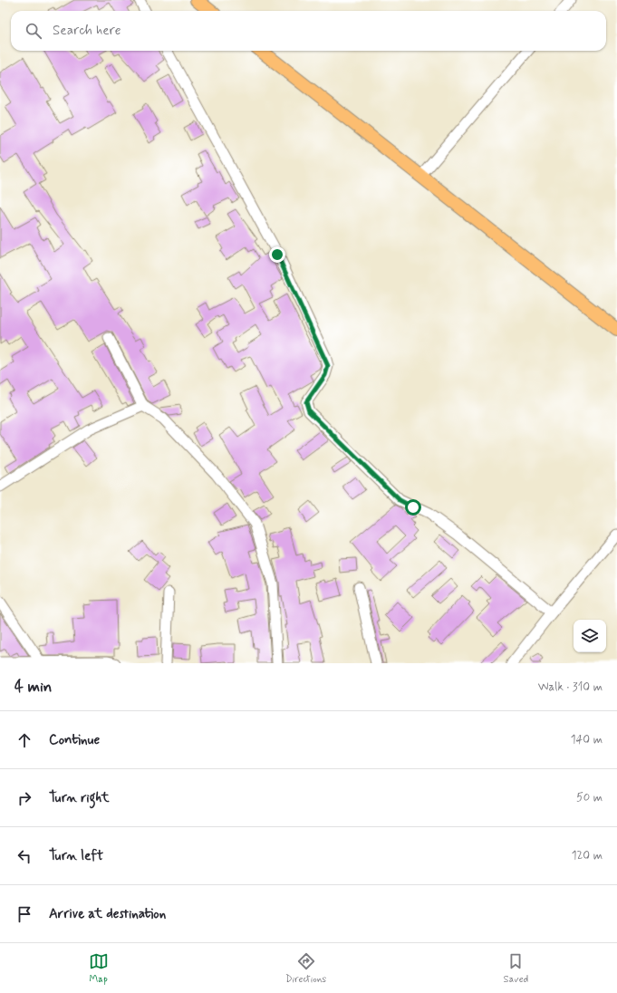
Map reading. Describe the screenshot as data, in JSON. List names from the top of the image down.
{
  "page": {
    "search": "Search here",
    "heading": ["4 min", "Walk · 310 m"],
    "list": [
      ["Continue", "140 m"],
      ["Turn right", "50 m"],
      ["Turn left", "120 m"],
      "Arrive at destination"
    ],
    "nav": ["Map", "Directions", "Saved"]
  }
}
